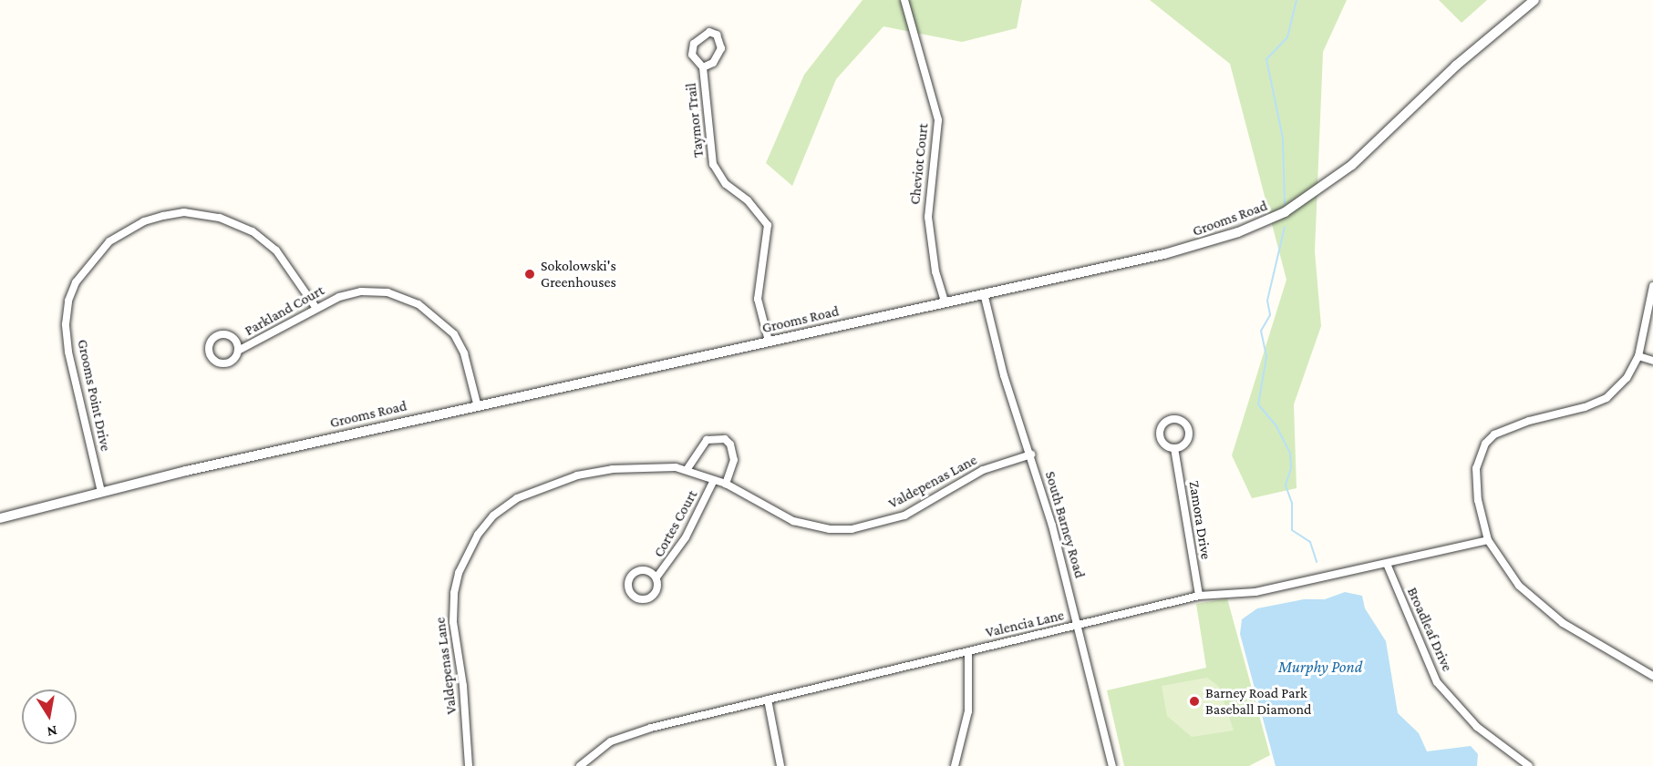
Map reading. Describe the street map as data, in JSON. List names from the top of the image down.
{
  "streets": {
    "street": [
      "Taymor Trail",
      "Cheviot Court",
      "Grooms Road",
      "Parkland Court",
      "Grooms Point Drive",
      "Valdepenas Lane",
      "Zamora Drive",
      "Cortes Court",
      "South Barney Road",
      "Valencia Lane",
      "Broadleaf Drive"
    ]
  },
  "crossings": [
    ["Taymor Trail", "Grooms Road"],
    ["Cheviot Court", "Grooms Road"],
    ["Grooms Road", "Parkland Court"],
    ["Grooms Road", "Grooms Point Drive"],
    ["Grooms Road", "South Barney Road"],
    ["Parkland Court", "Grooms Point Drive"],
    ["Valdepenas Lane", "Cortes Court"],
    ["Valdepenas Lane", "South Barney Road"],
    ["Zamora Drive", "Valencia Lane"],
    ["South Barney Road", "Valencia Lane"],
    ["Valencia Lane", "Broadleaf Drive"]
  ],
  "water": ["Murphy Pond"],
  "places": ["Sokolowski's Greenhouses", "Barney Road Park Baseball Diamond"],
  "north": "bottom"
}
